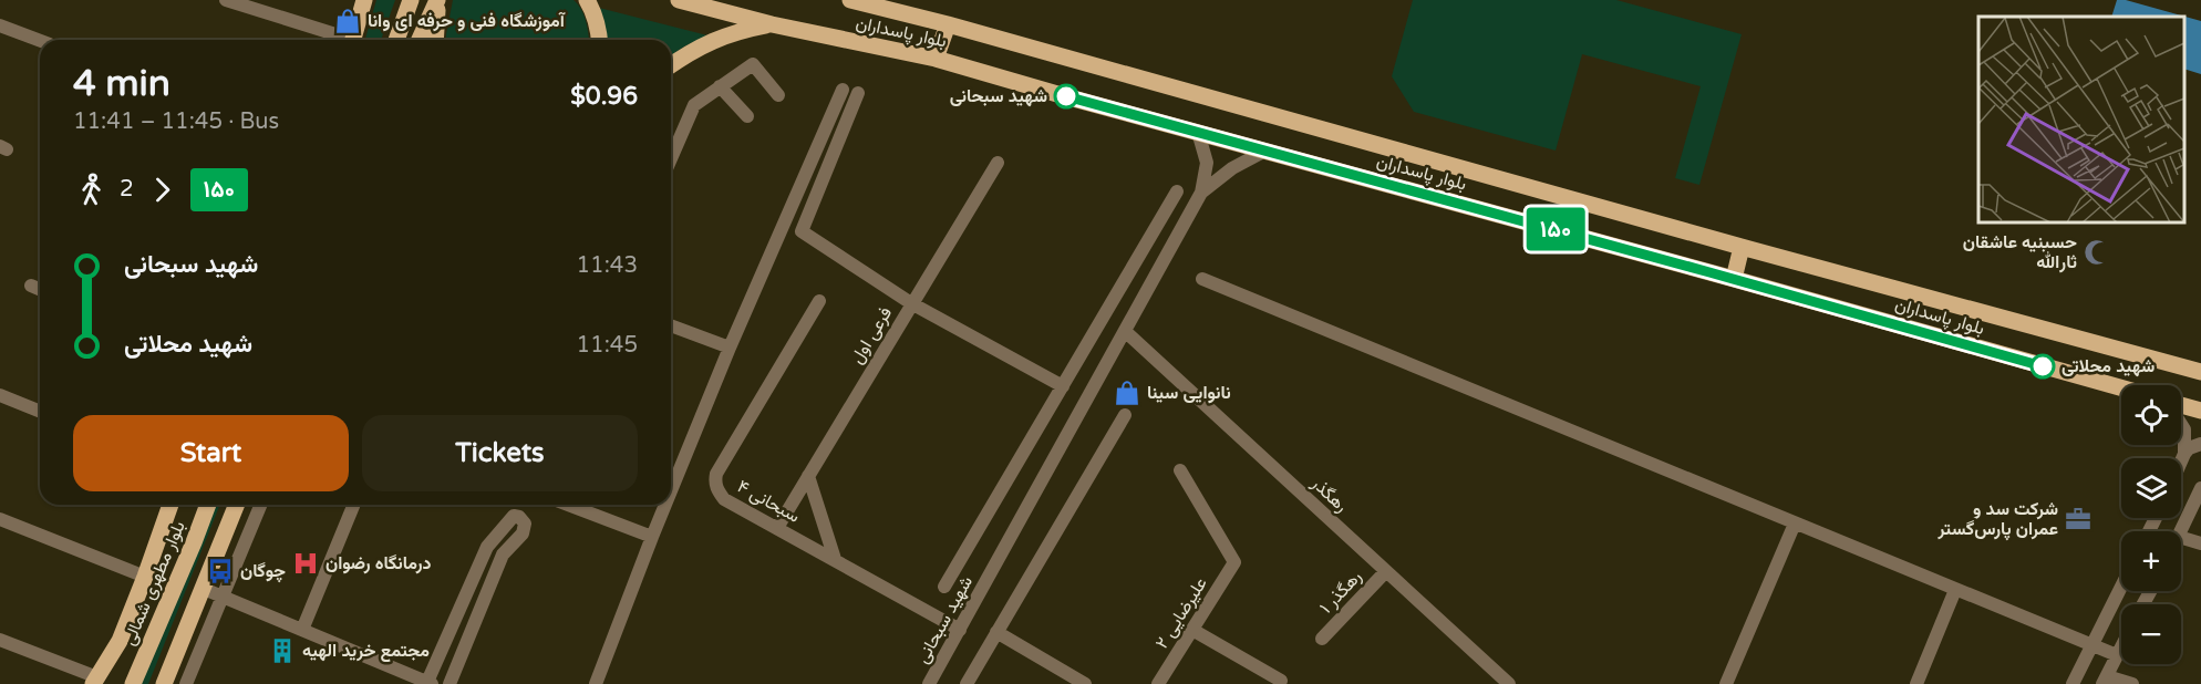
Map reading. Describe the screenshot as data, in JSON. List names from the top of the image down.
{
  "streets": {
    "main road": ["بلوار پاسداران", "بلوار مطهری شمالی"],
    "street": [
      "فرعی اول",
      "رهگذر",
      "سبحانی ۴",
      "۱ رهگذر",
      "۲ علیرضایی",
      "شهید سبحانی"
    ]
  },
  "crossings": [
    ["فرعی اول", "سبحانی ۴"],
    ["رهگذر", "۱ رهگذر"],
    ["رهگذر", "شهید سبحانی"],
    ["سبحانی ۴", "شهید سبحانی"]
  ],
  "places": {
    "shop": ["آموزشگاه فنی و حرفه ای وانا", "نانوایی سینا"],
    "other": ["شهید سبحانی", "شهید محلاتی"],
    "mosque": ["حسینیه عاشقان ثارالله"],
    "office": ["شرکت سد و عمران پارس‌گستر"],
    "hospital": ["درمانگاه رضوان"],
    "bus stop": ["چوگان"],
    "building": ["مجتمع خرید الهیه"]
  },
  "lines": ["bus line ۱۵۰"],
  "page": {
    "on_map": "۱۵۰",
    "heading": ["4 min", "11:41 – 11:45 · Bus", "$0.96"],
    "legs": ["2", "۱۵۰"],
    "list": [
      {
        "name": "شهید سبحانی",
        "value": "11:43"
      },
      {
        "name": "شهید محلاتی",
        "value": "11:45"
      }
    ],
    "map_buttons": ["+", "−"],
    "buttons": ["Start", "Tickets"]
  }
}
